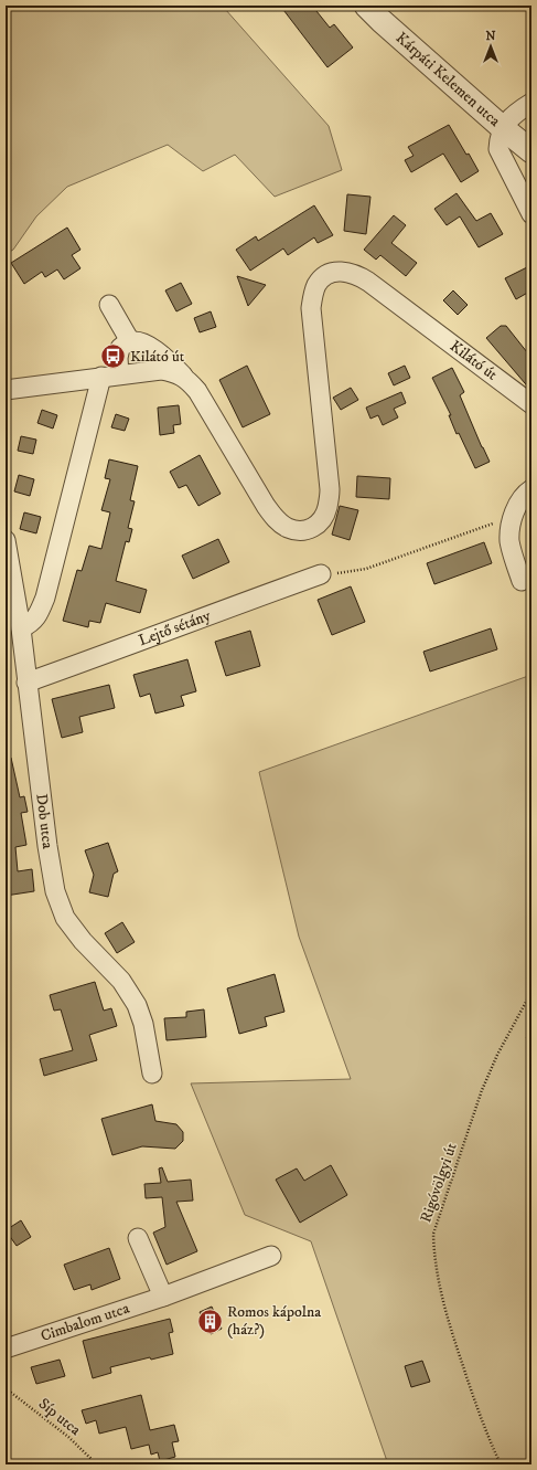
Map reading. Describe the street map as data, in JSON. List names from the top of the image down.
{
  "streets": {
    "street": [
      "Kárpáti Kelemen utca",
      "Kilátó út",
      "Lejtő sétány",
      "Dob utca",
      "Cimbalom utca"
    ],
    "path": ["Rigóvölgyi út", "Síp utca"]
  },
  "crossings": [
    ["Lejtő sétány", "Dob utca"]
  ],
  "places": {
    "bus stop": ["Kilátó út"],
    "building": ["Romos kápolna (ház?)"]
  },
  "north": "top"
}
